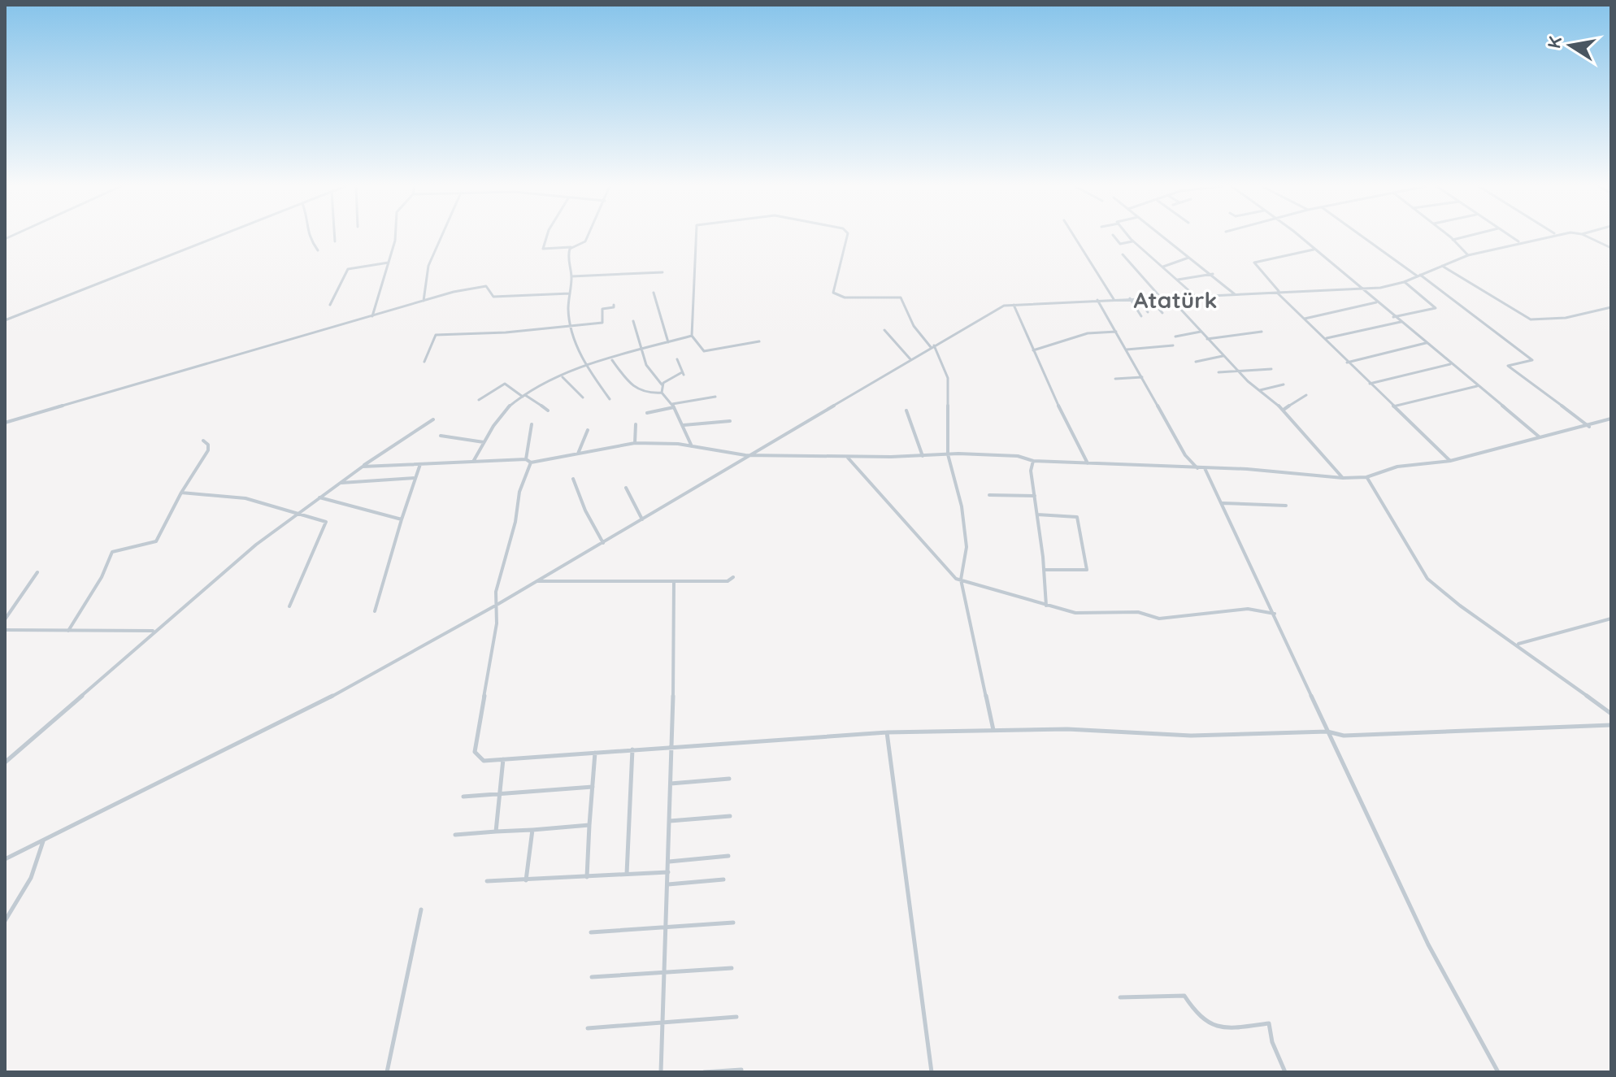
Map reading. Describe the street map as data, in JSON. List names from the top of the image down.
{
  "districts": ["Atatürk"],
  "north": "left"
}
